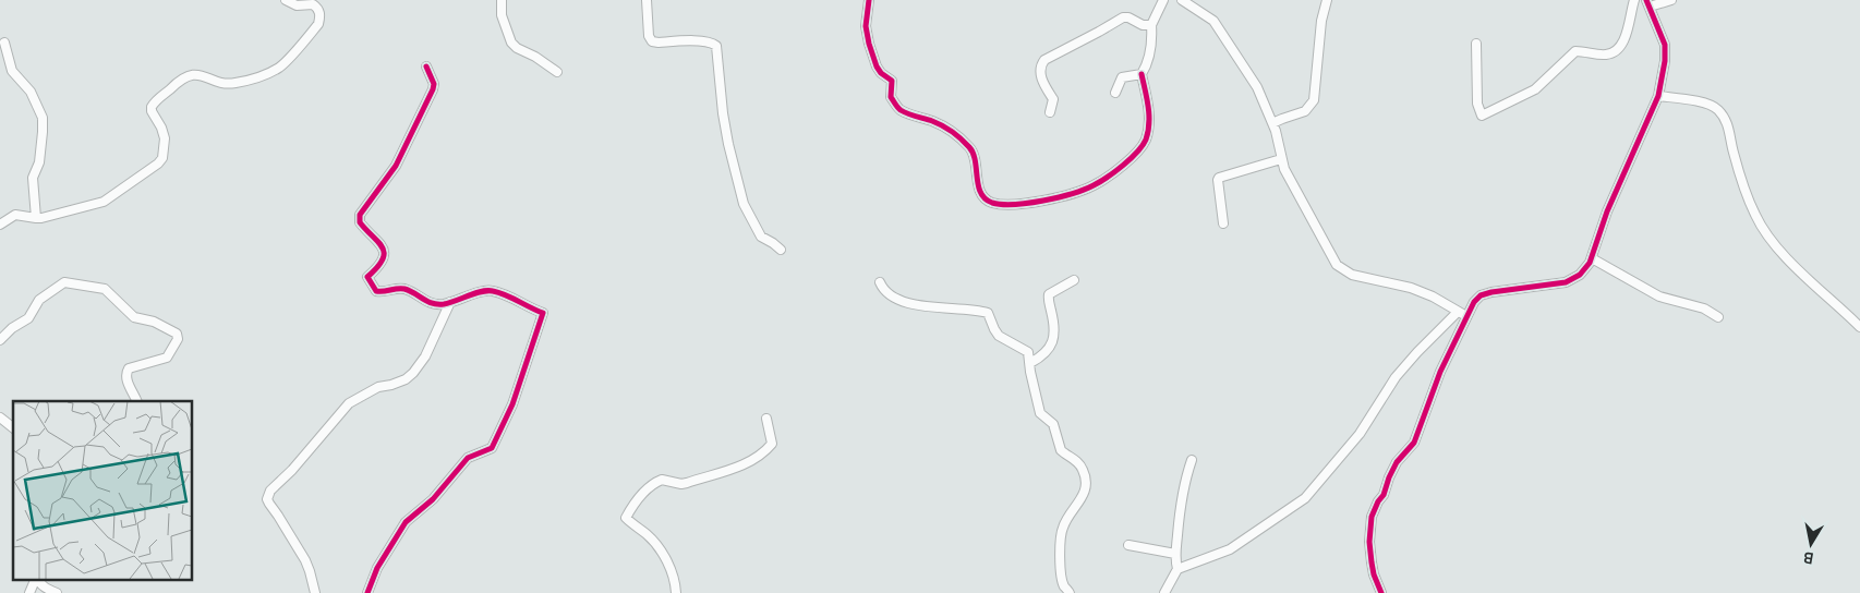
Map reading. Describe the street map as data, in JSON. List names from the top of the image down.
{
  "north": "bottom"
}
